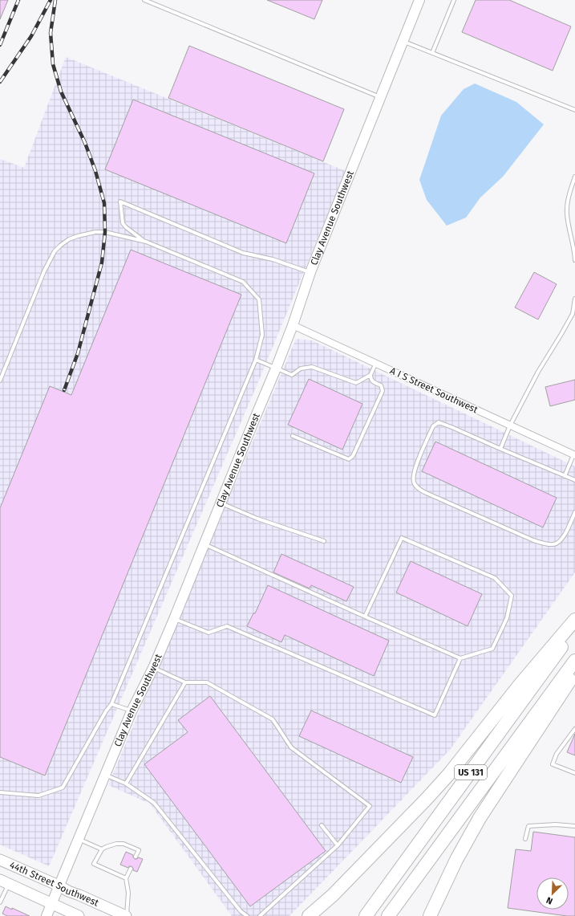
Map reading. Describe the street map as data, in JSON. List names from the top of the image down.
{
  "streets": {
    "highway": ["US 131"],
    "main road": ["44th Street Southwest"],
    "street": ["Clay Avenue Southwest", "A I S Street Southwest"]
  },
  "crossings": [
    ["Clay Avenue Southwest", "A I S Street Southwest"],
    ["Clay Avenue Southwest", "44th Street Southwest"]
  ],
  "north": "bottom left"
}
